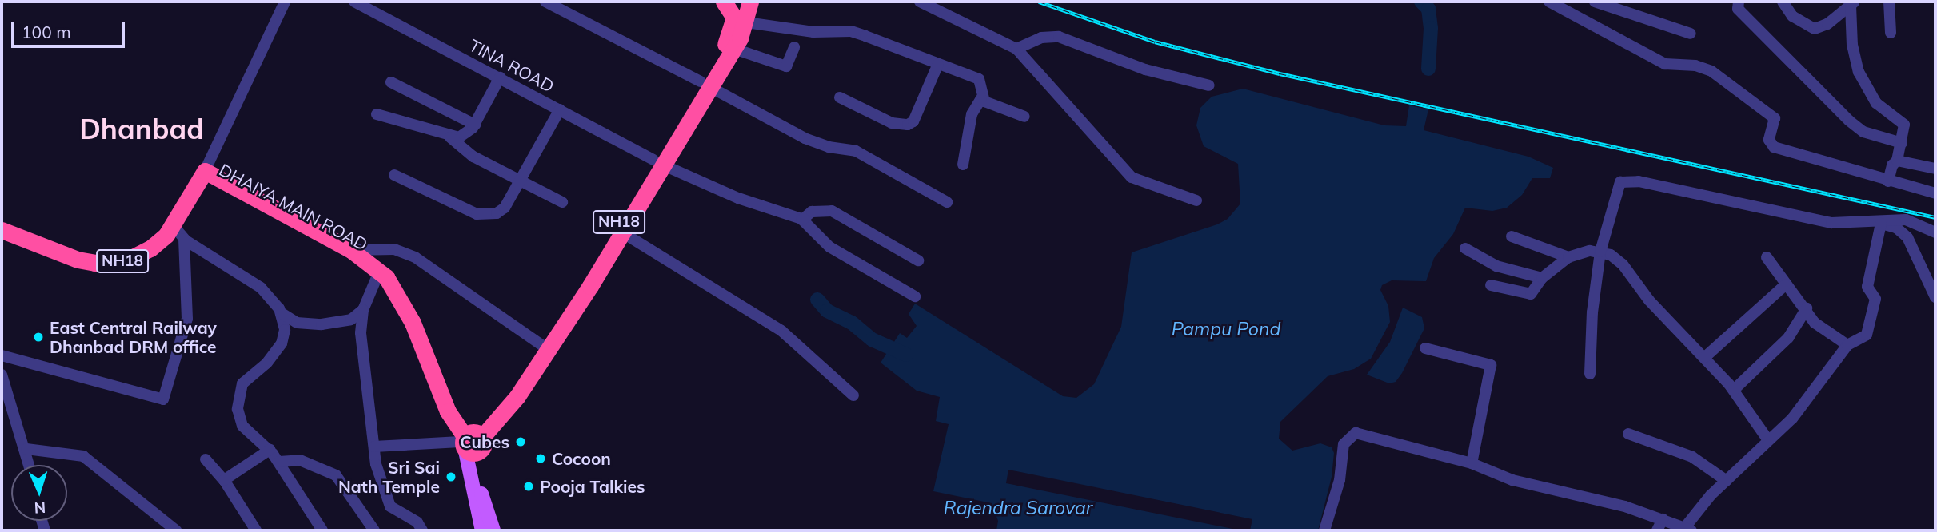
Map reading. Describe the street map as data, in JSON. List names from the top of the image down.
{
  "streets": {
    "highway": ["DHAIYA MAIN ROAD", "NH18"],
    "street": ["TINA ROAD"]
  },
  "crossings": [
    ["TINA ROAD", "NH18"],
    ["DHAIYA MAIN ROAD", "NH18"]
  ],
  "districts": ["Dhanbad"],
  "water": ["Pampu Pond", "Rajendra Sarovar"],
  "places": [
    "East Central Railway Dhanbad DRM office",
    "Cubes",
    "Cocoon",
    "Sri Sai Nath Temple",
    "Pooja Talkies"
  ],
  "scale_bar": "100 m",
  "north": "bottom"
}
